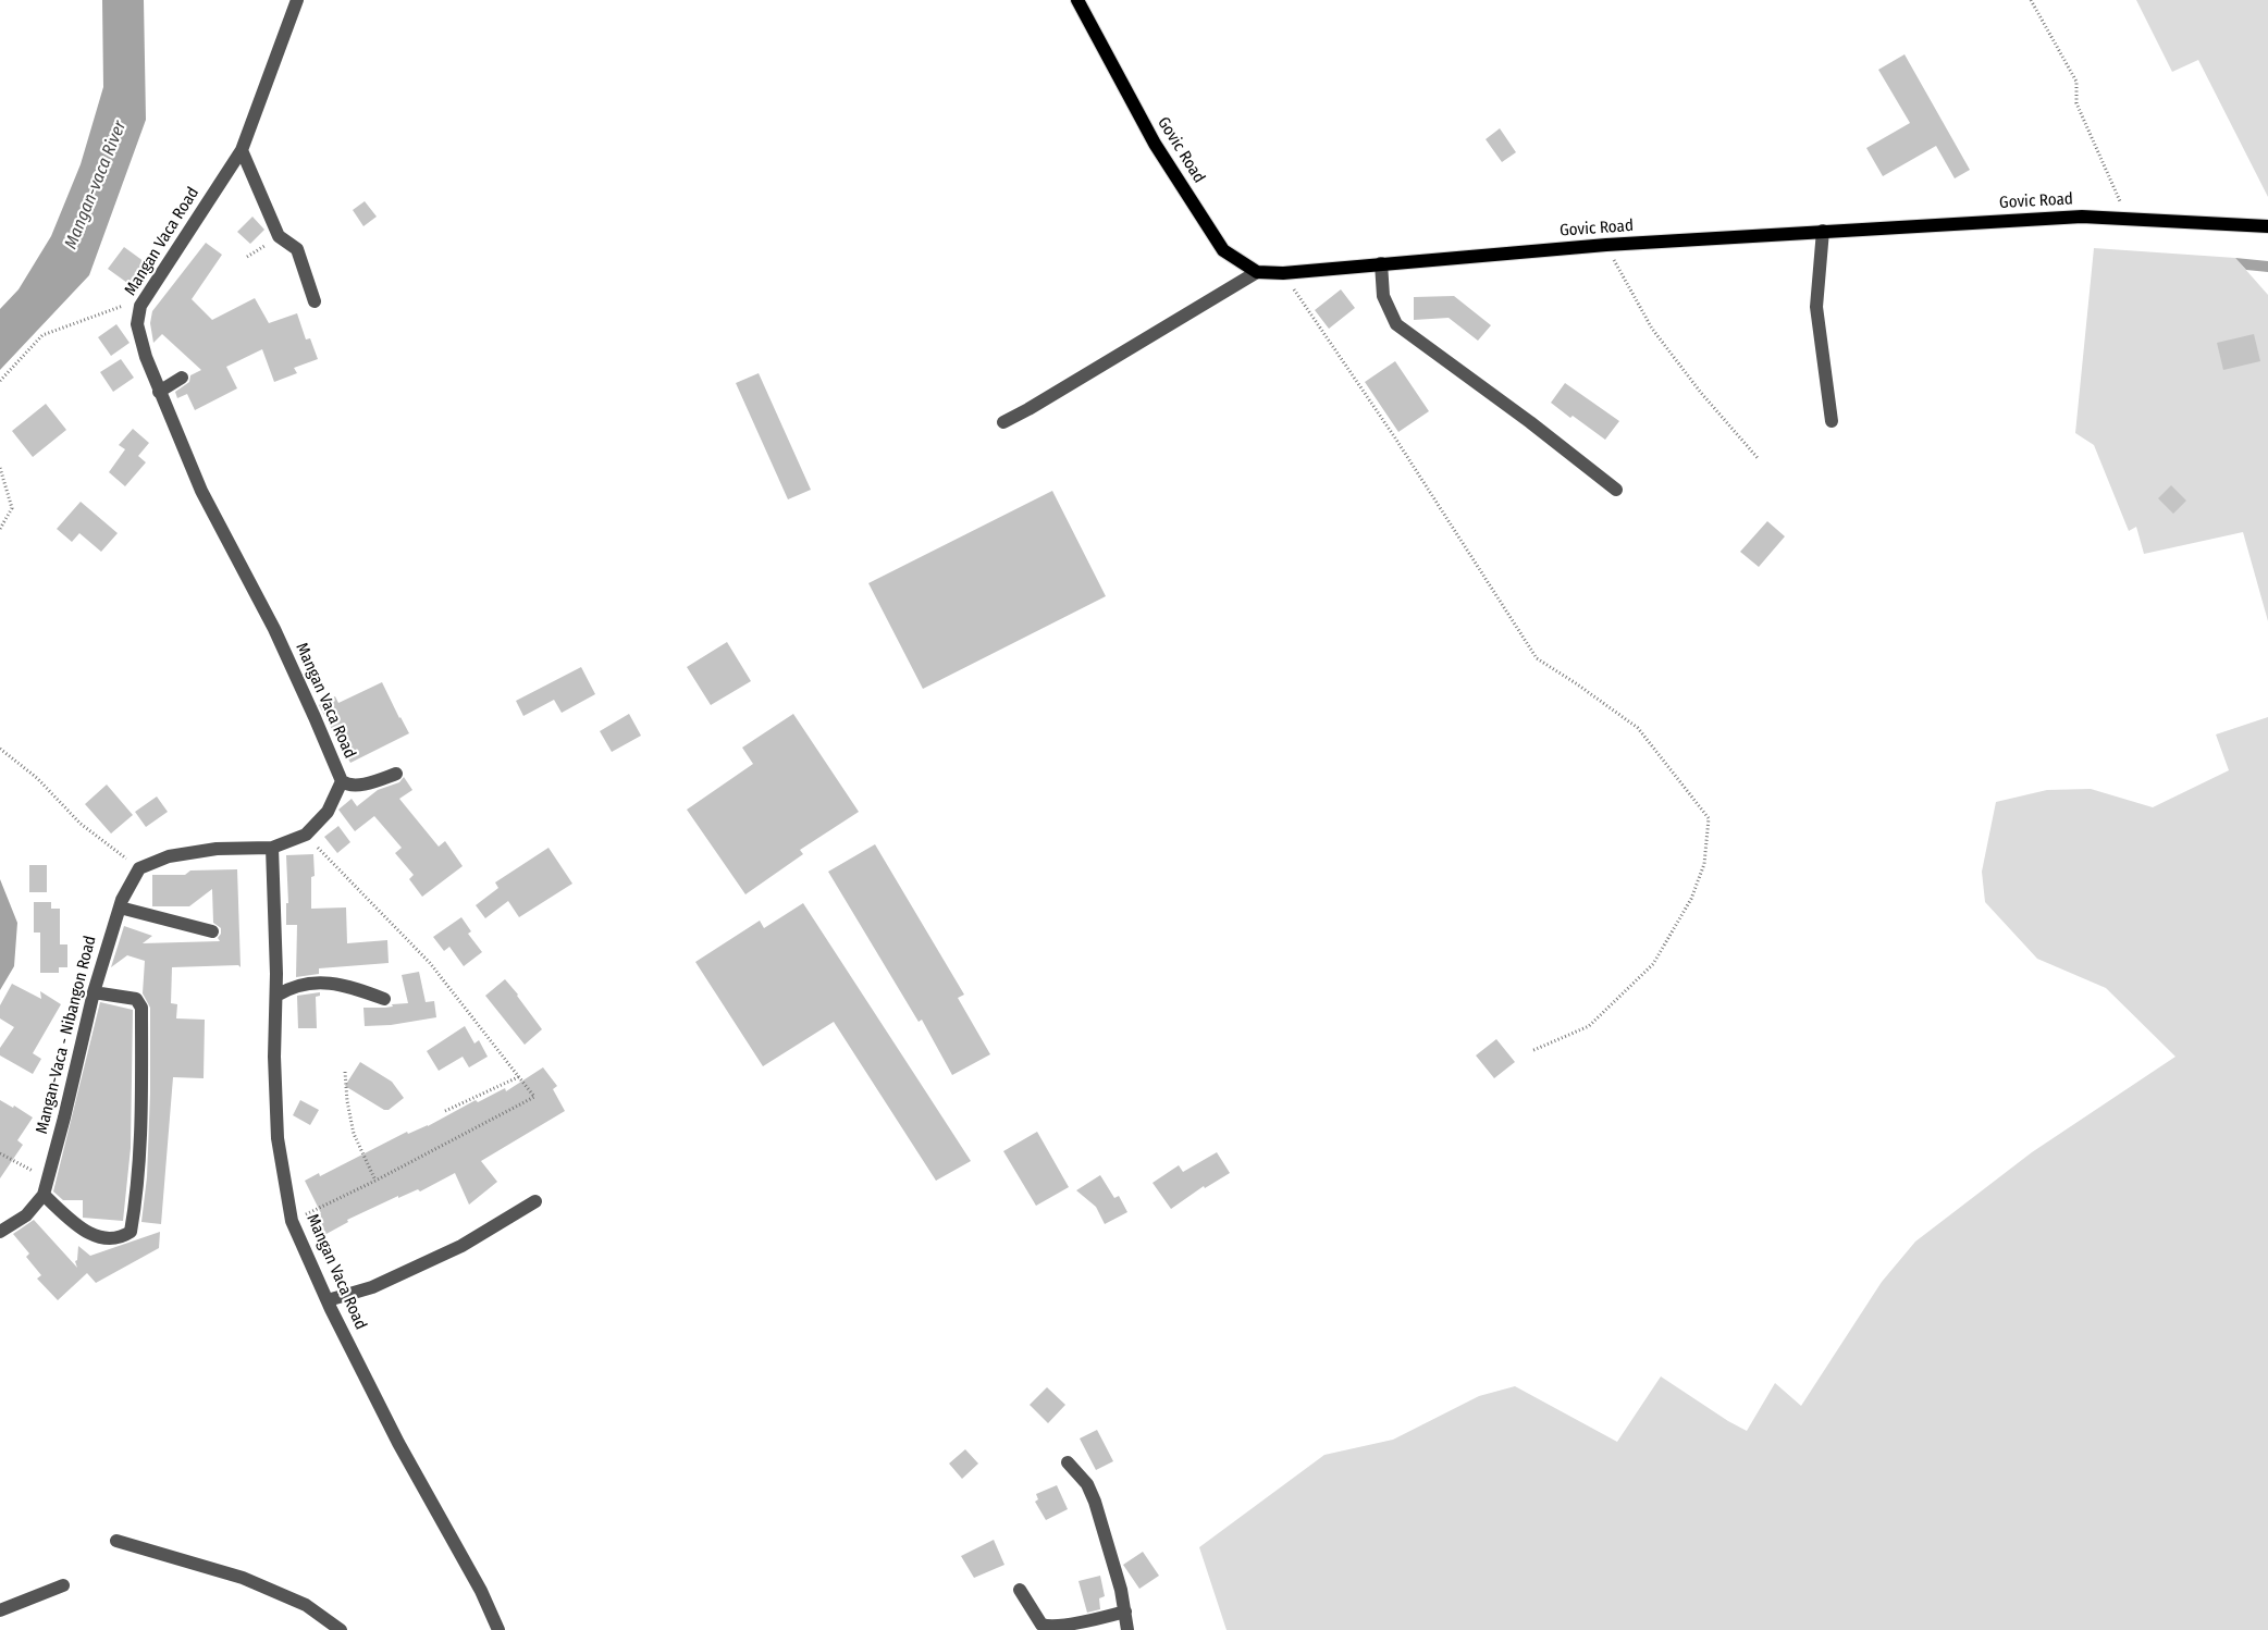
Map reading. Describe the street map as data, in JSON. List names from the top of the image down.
{
  "streets": {
    "main road": ["Govic Road"],
    "street": ["Mangan Vaca Road", "Mangan-Vaca - Nibangon Road"]
  },
  "water": ["Mangan-vaca River"]
}
